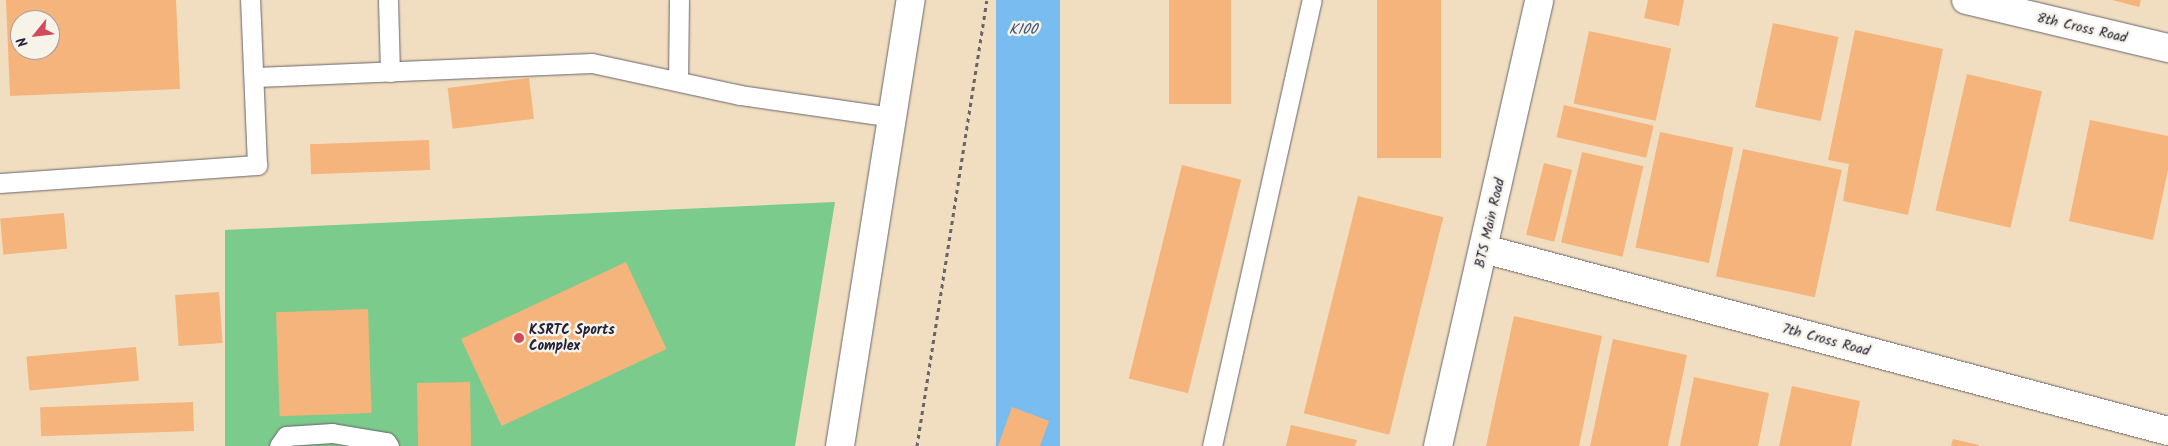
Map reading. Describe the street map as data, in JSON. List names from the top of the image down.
{
  "streets": {
    "street": ["8th Cross Road", "BTS Main Road", "7th Cross Road"]
  },
  "crossings": [
    ["BTS Main Road", "7th Cross Road"]
  ],
  "water": ["K100"],
  "places": ["KSRTC Sports Complex"],
  "north": "bottom left"
}
